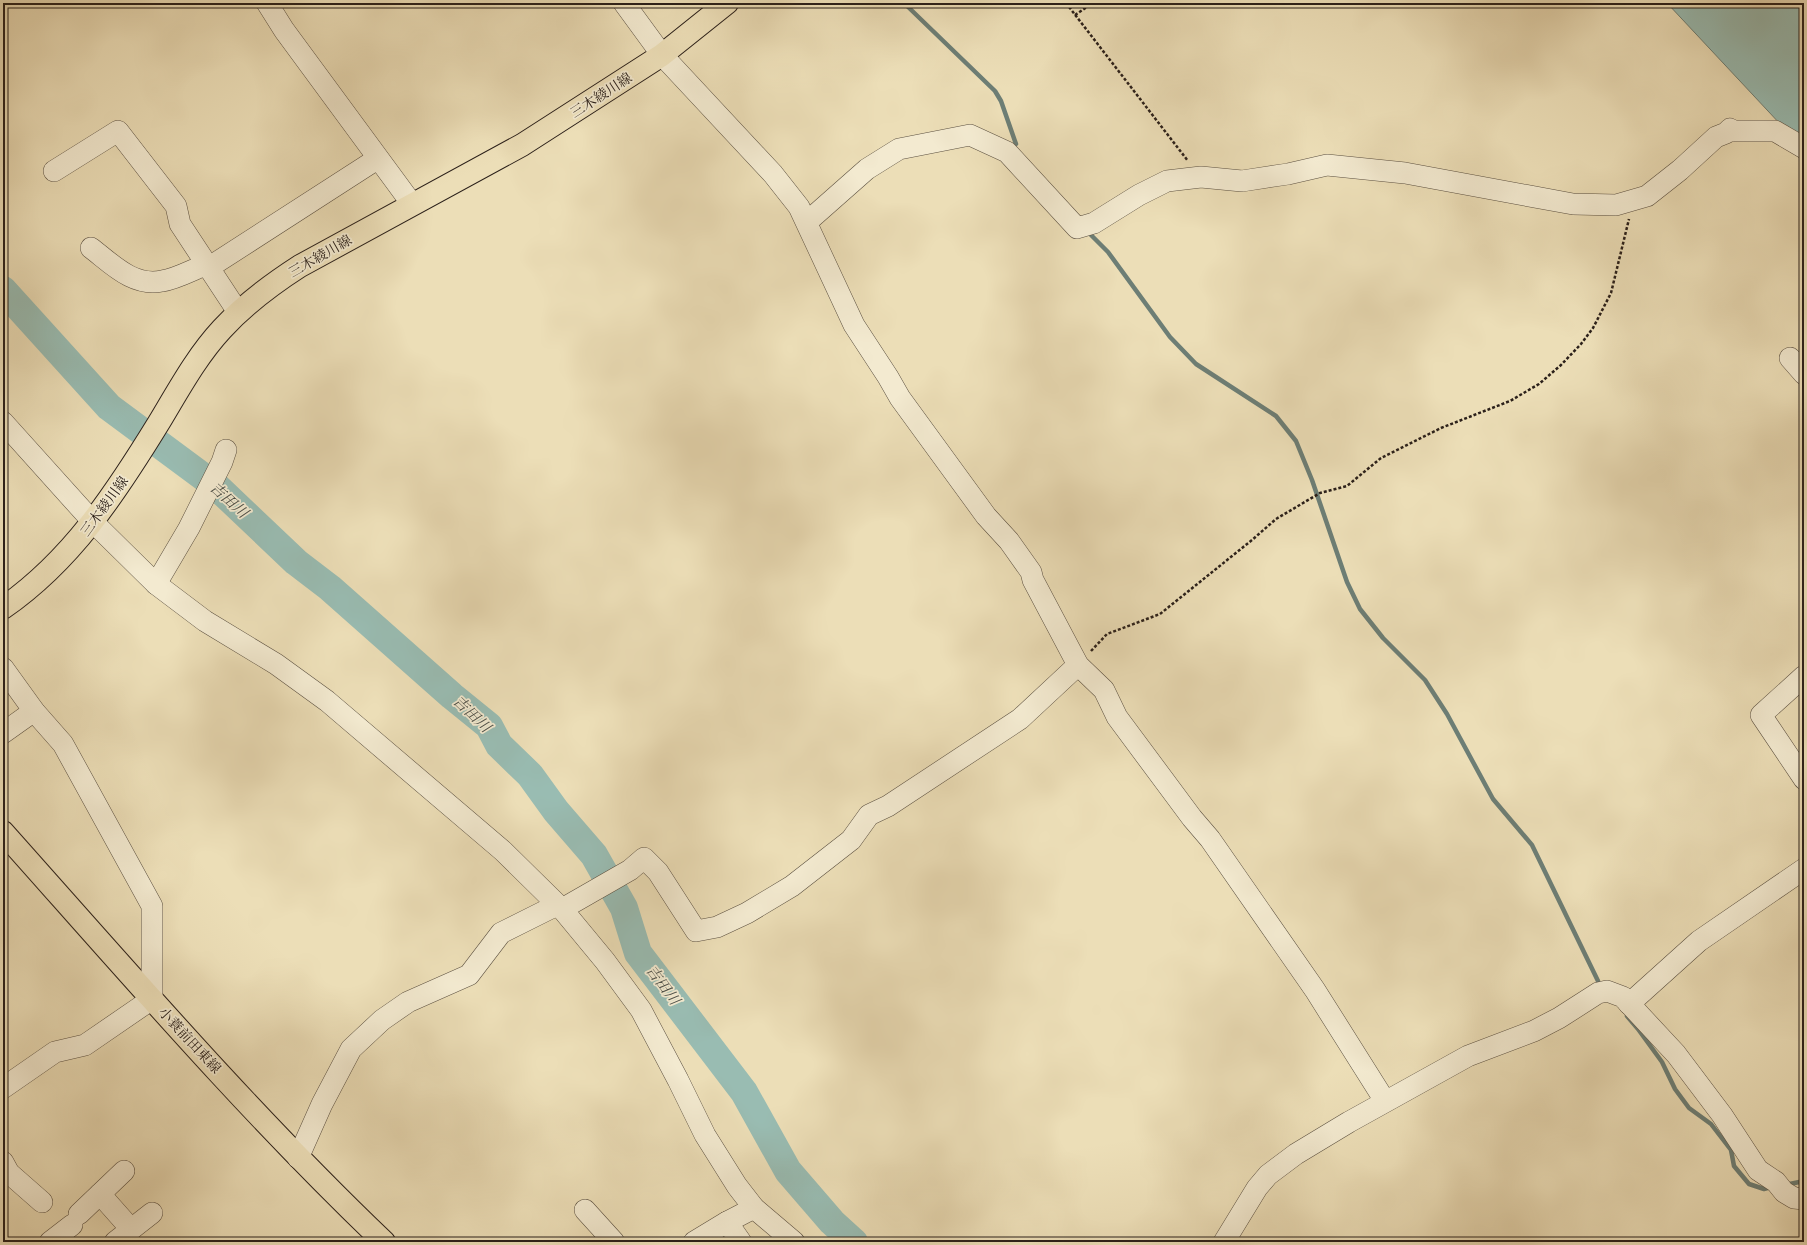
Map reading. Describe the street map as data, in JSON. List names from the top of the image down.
{
  "streets": {
    "main road": ["三木綾川線", "小蓑前田東線"]
  },
  "water": ["吉田川"]
}
